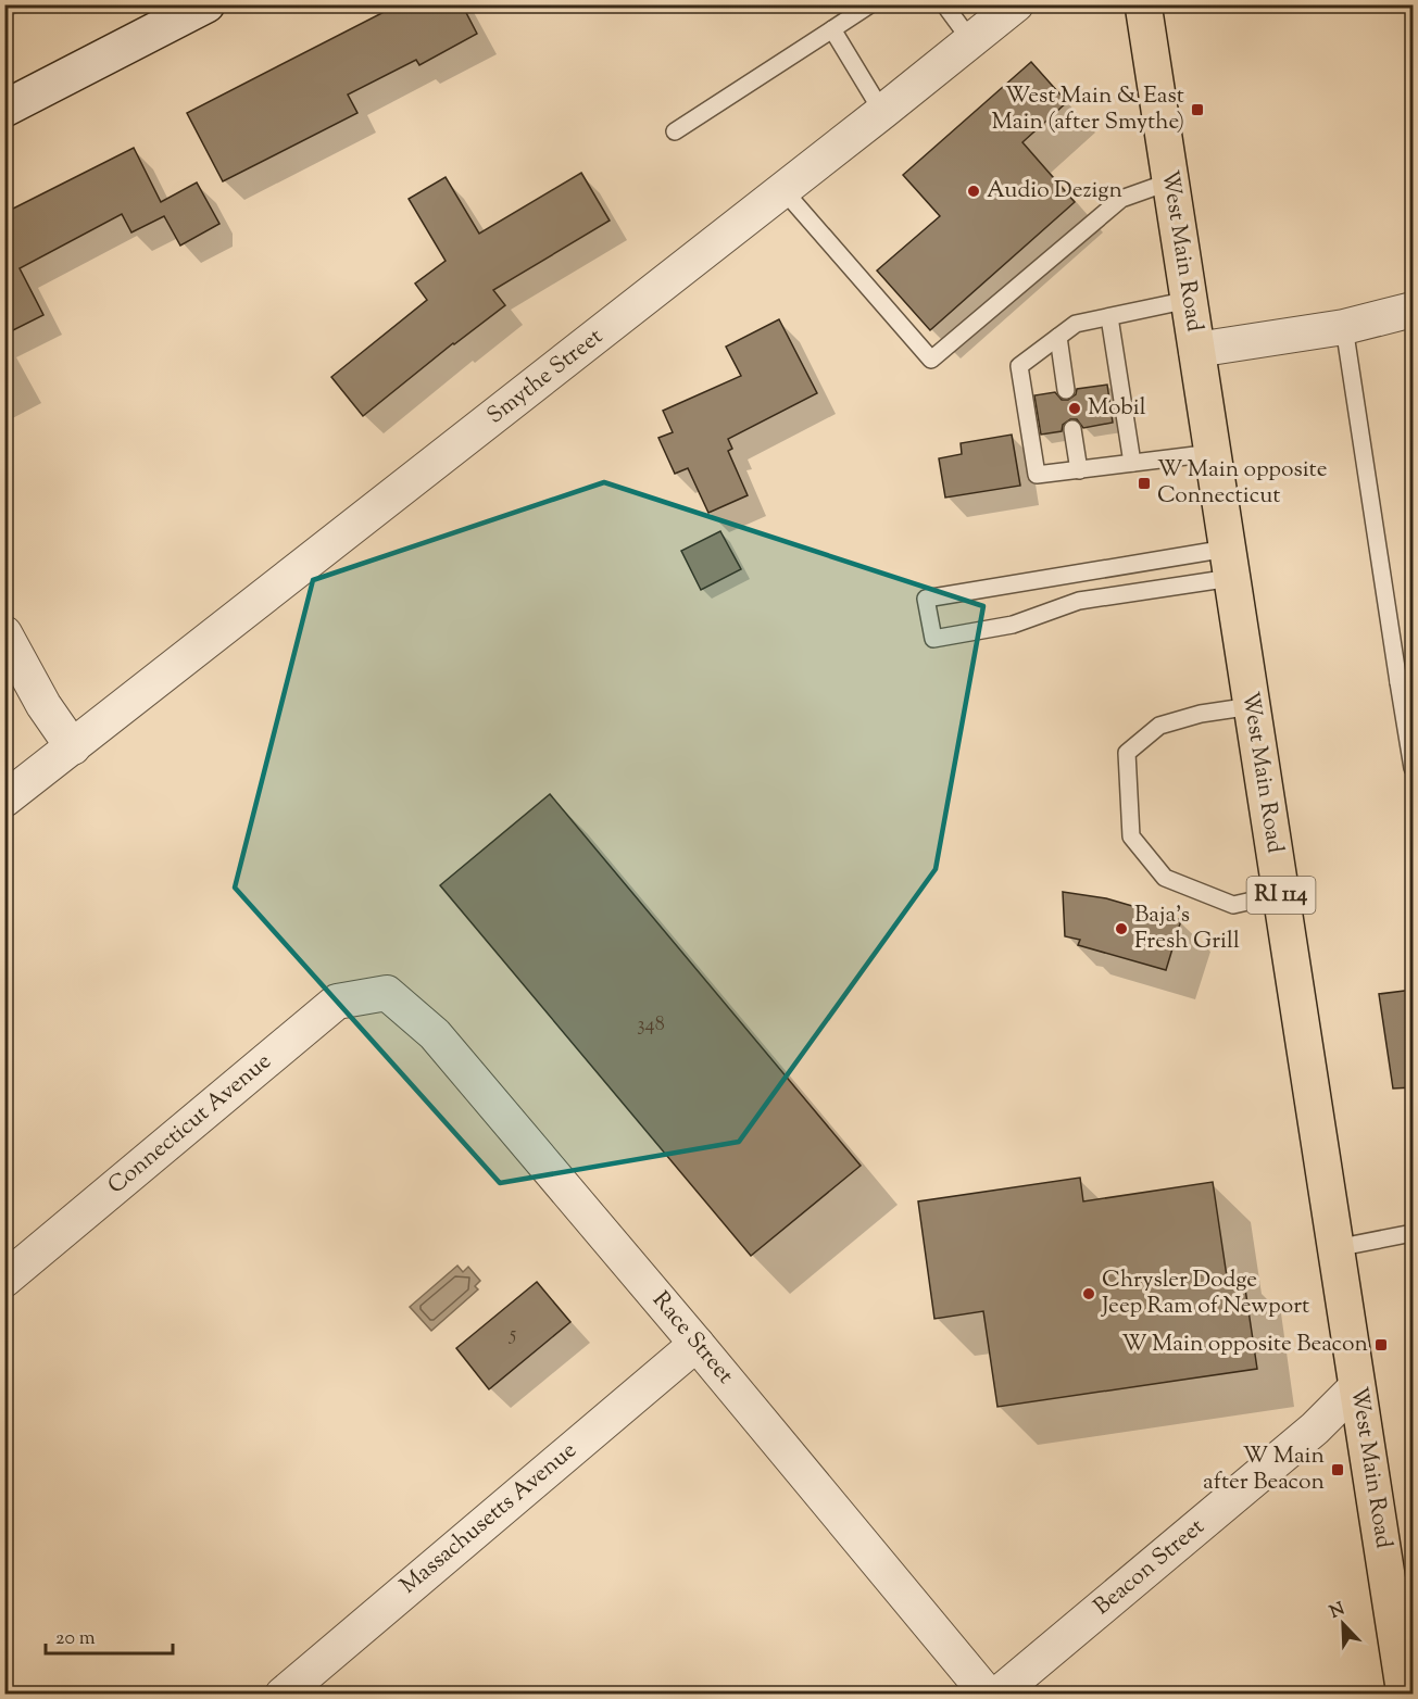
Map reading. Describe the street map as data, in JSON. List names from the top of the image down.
{
  "streets": {
    "main road": ["West Main Road", "RI 114"],
    "street": [
      "Smythe Street",
      "Connecticut Avenue",
      "Race Street",
      "Massachusetts Avenue",
      "Beacon Street"
    ]
  },
  "crossings": [
    ["West Main Road", "Beacon Street"],
    ["Connecticut Avenue", "Race Street"],
    ["Race Street", "Massachusetts Avenue"]
  ],
  "places": {
    "transit": [
      "West Main & East Main (after Smythe)",
      "W Main opposite Connecticut",
      "W Main opposite Beacon",
      "W Main after Beacon"
    ],
    "other": [
      "Audio Dezign",
      "Mobil",
      "Baja's Fresh Grill",
      "Chrysler Dodge Jeep Ram of Newport"
    ]
  },
  "house_numbers": ["348", "5"],
  "scale_bar": "20 m",
  "north": "top left"
}
